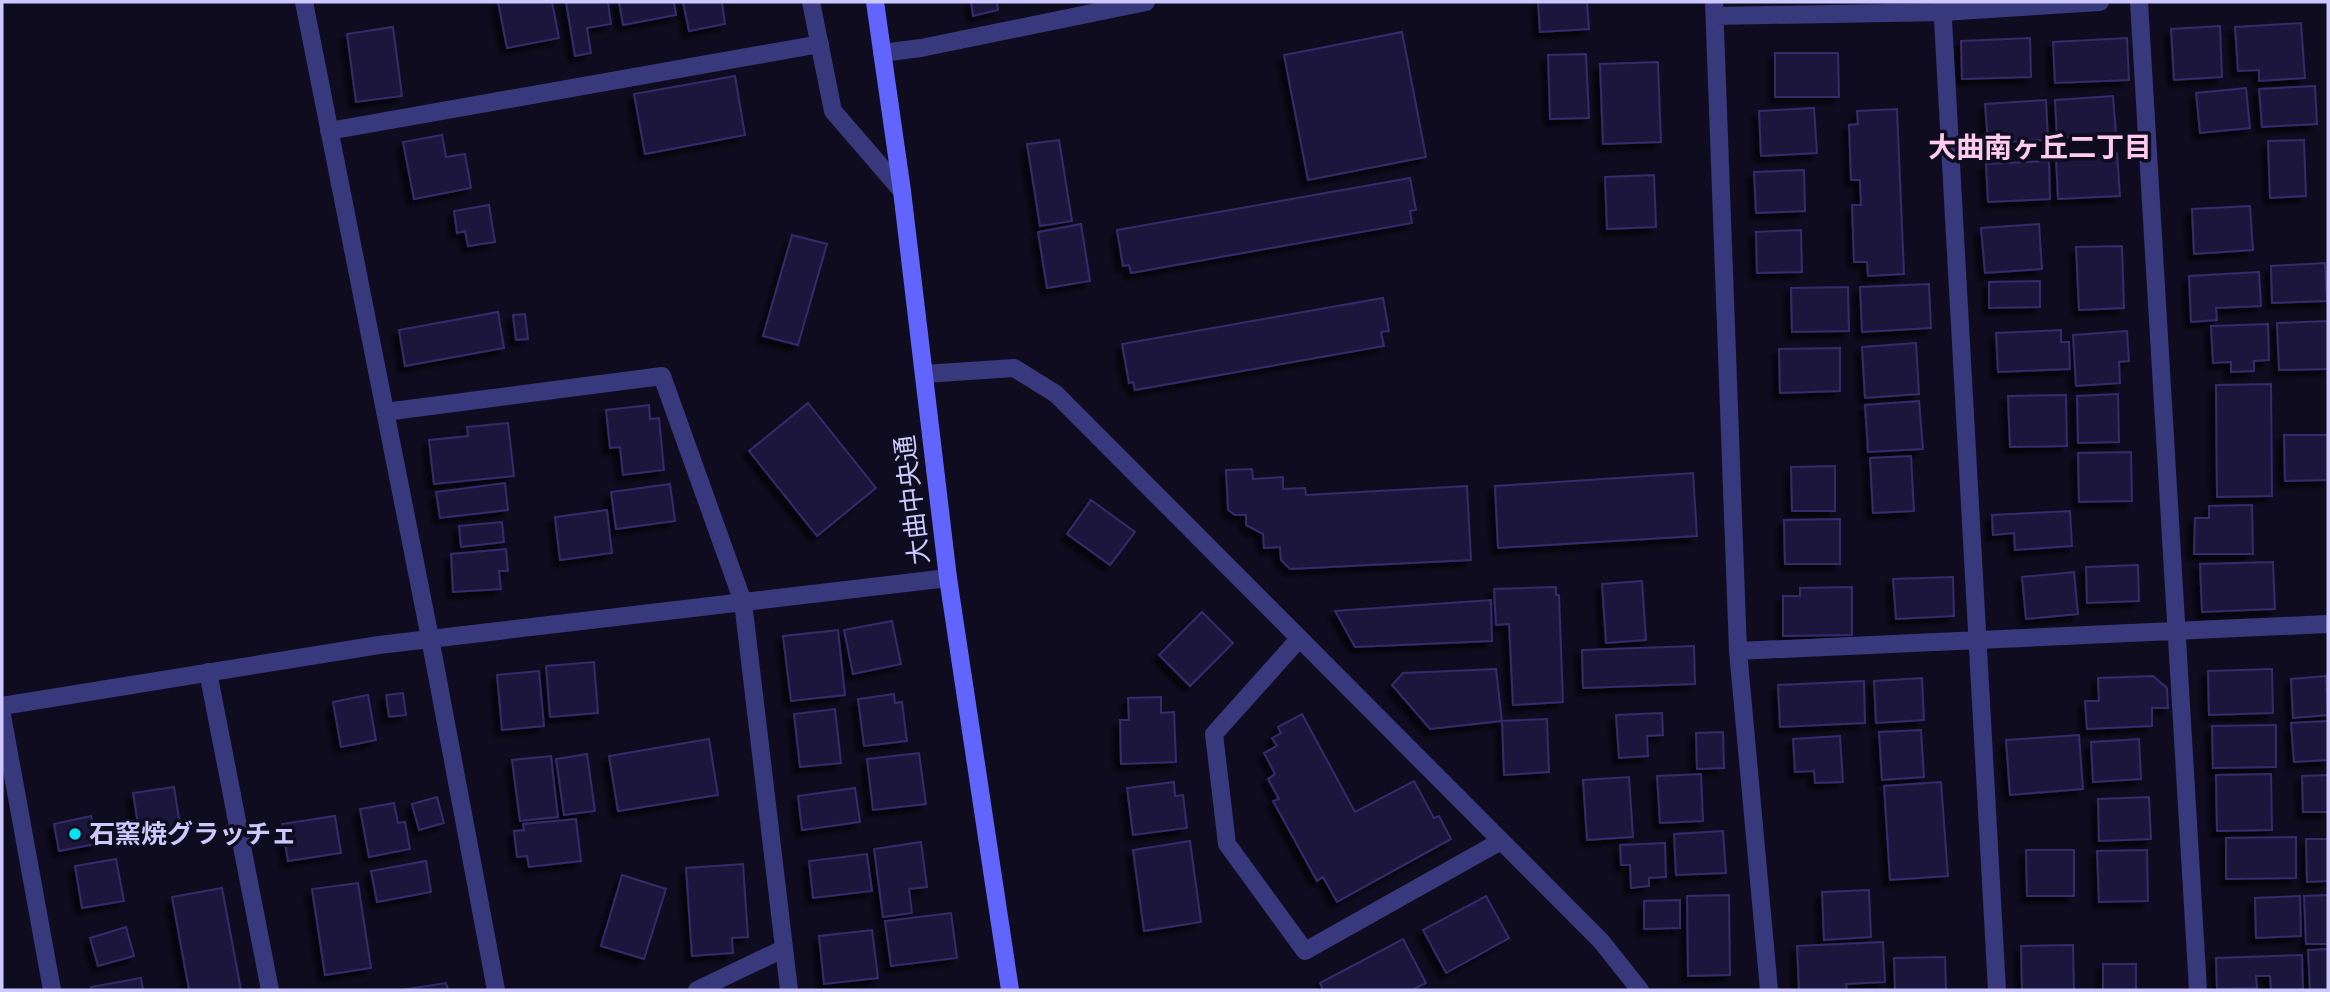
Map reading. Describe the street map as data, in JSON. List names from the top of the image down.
{
  "streets": {
    "main road": ["大曲中央通"]
  },
  "districts": ["大曲南ヶ丘二丁目"],
  "places": ["石窯焼グラッチェ"]
}
